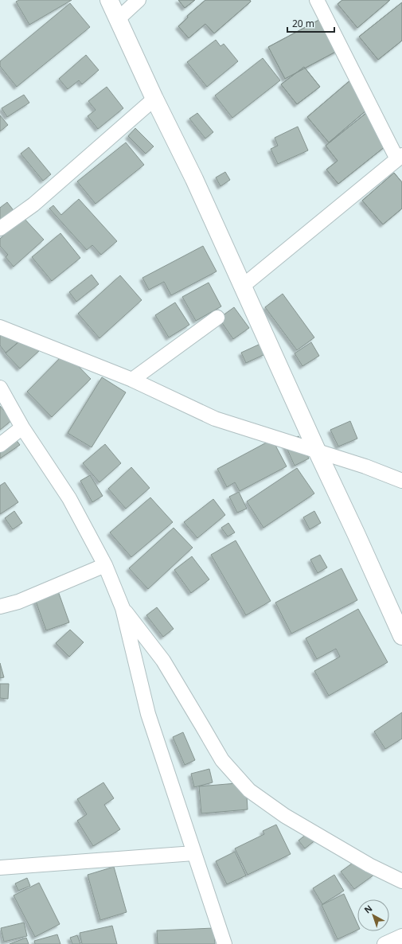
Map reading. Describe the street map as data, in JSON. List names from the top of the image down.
{
  "scale_bar": "20 m",
  "north": "top left"
}
